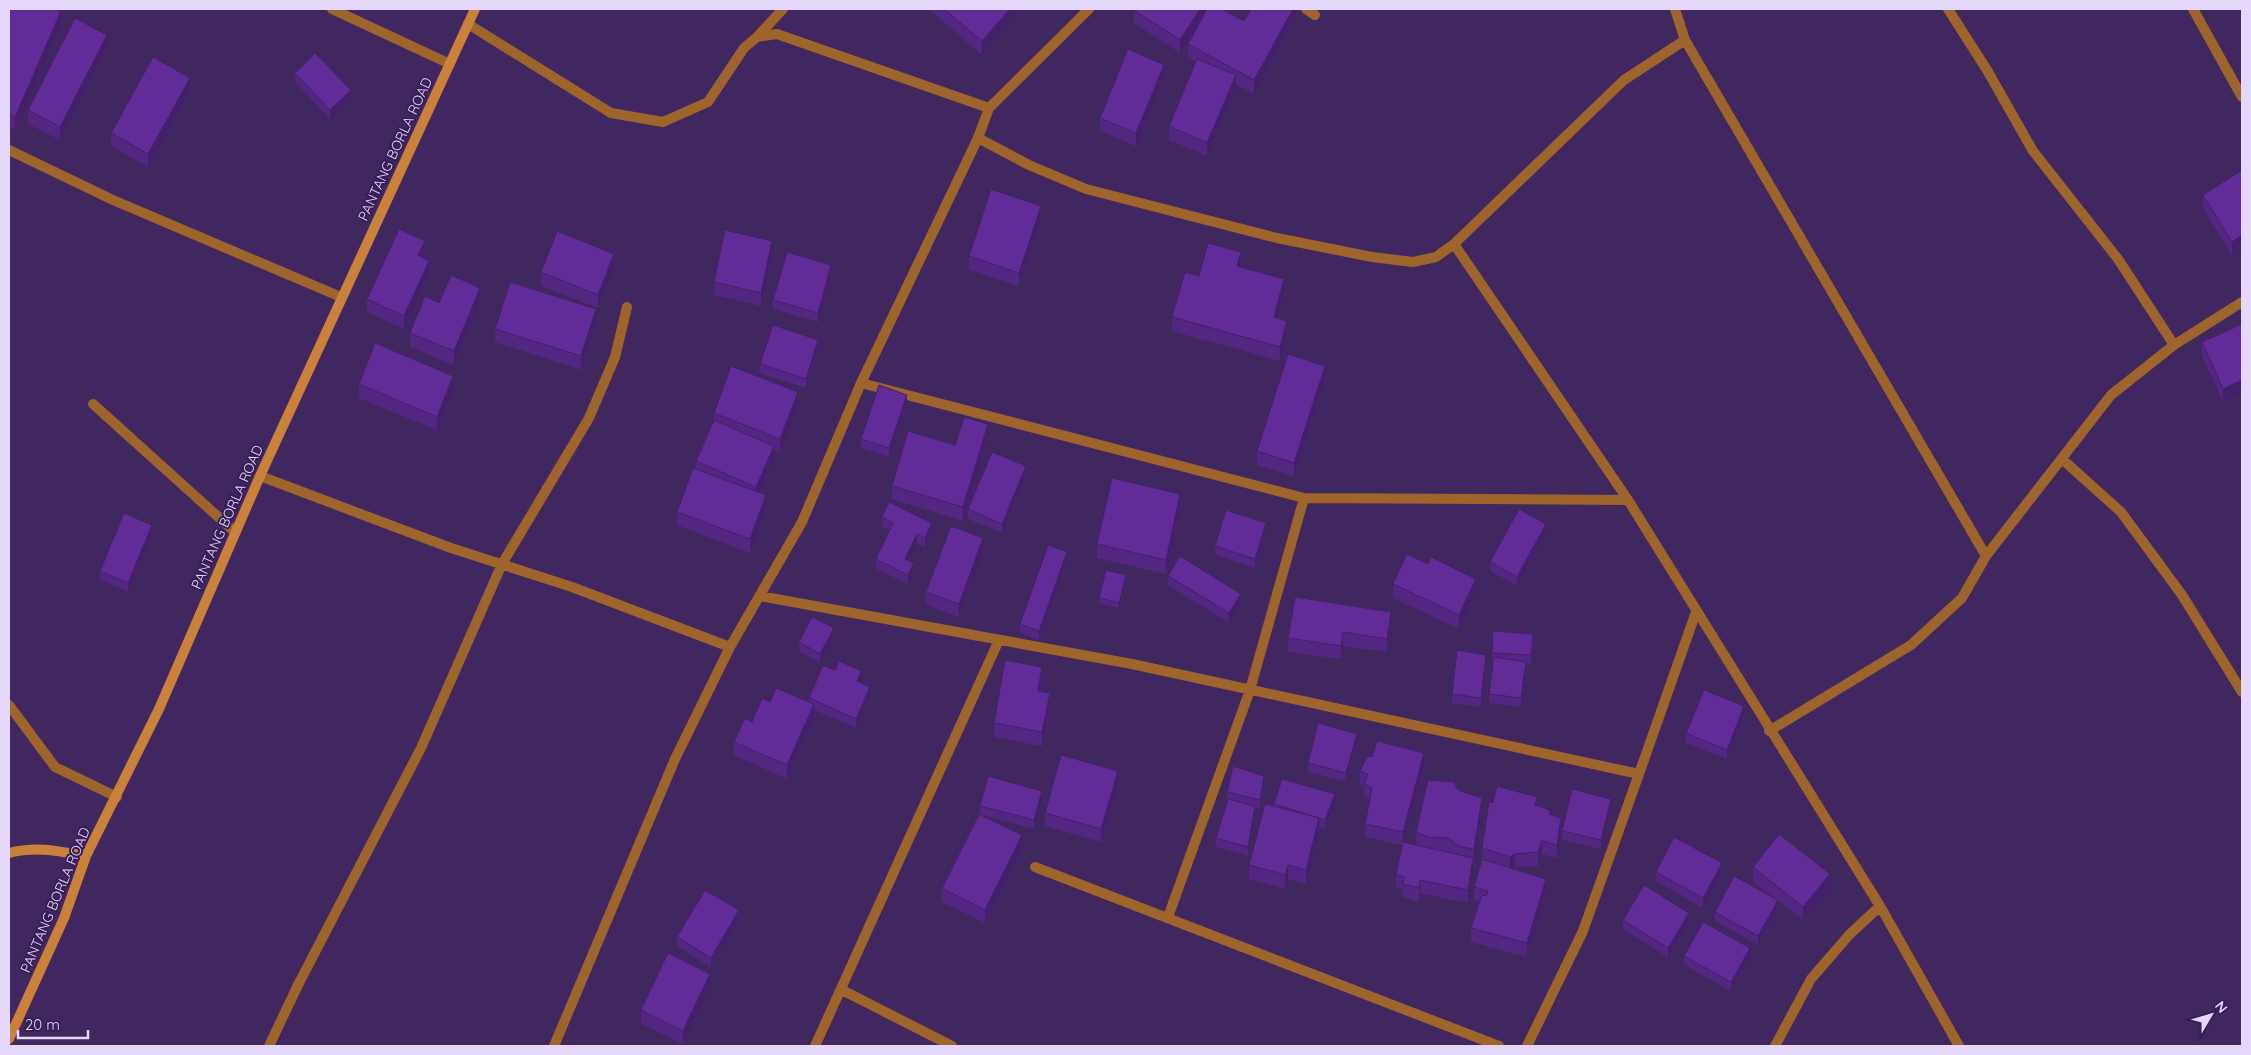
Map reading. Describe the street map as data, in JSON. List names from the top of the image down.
{
  "streets": {
    "street": ["PANTANG BORLA ROAD"]
  },
  "scale_bar": "20 m",
  "north": "top right"
}
